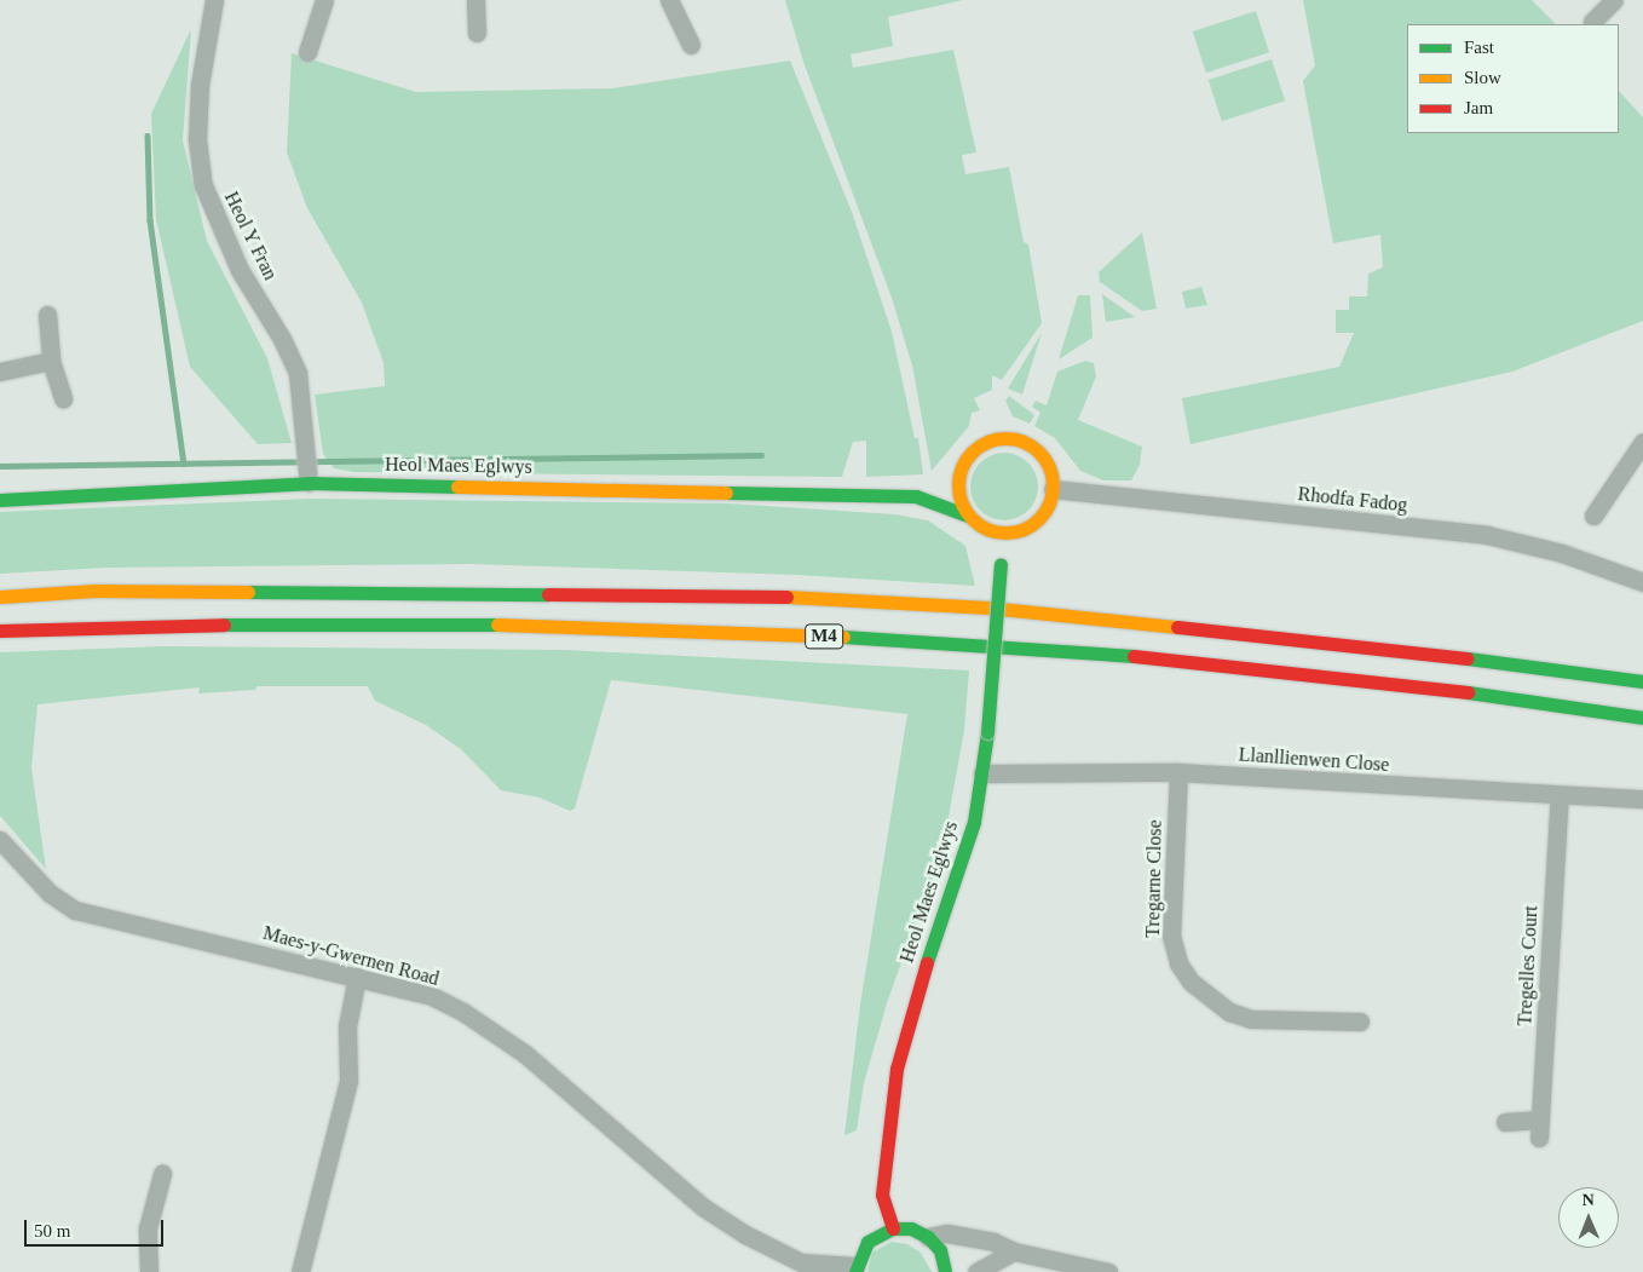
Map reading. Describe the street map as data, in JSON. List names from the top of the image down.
{
  "streets": {
    "main road": ["Heol Maes Eglwys", "M4"],
    "street": [
      "Heol Y Fran",
      "Rhodfa Fadog",
      "Llanllienwen Close",
      "Tregarne Close",
      "Maes-y-Gwernen Road",
      "Tregelles Court"
    ]
  },
  "crossings": [
    ["Heol Y Fran", "Heol Maes Eglwys"],
    ["Heol Maes Eglwys", "Rhodfa Fadog"],
    ["Heol Maes Eglwys", "Llanllienwen Close"],
    ["Llanllienwen Close", "Tregarne Close"],
    ["Llanllienwen Close", "Tregelles Court"]
  ],
  "legend": ["Fast", "Slow", "Jam"],
  "scale_bar": "50 m",
  "north": "top"
}
